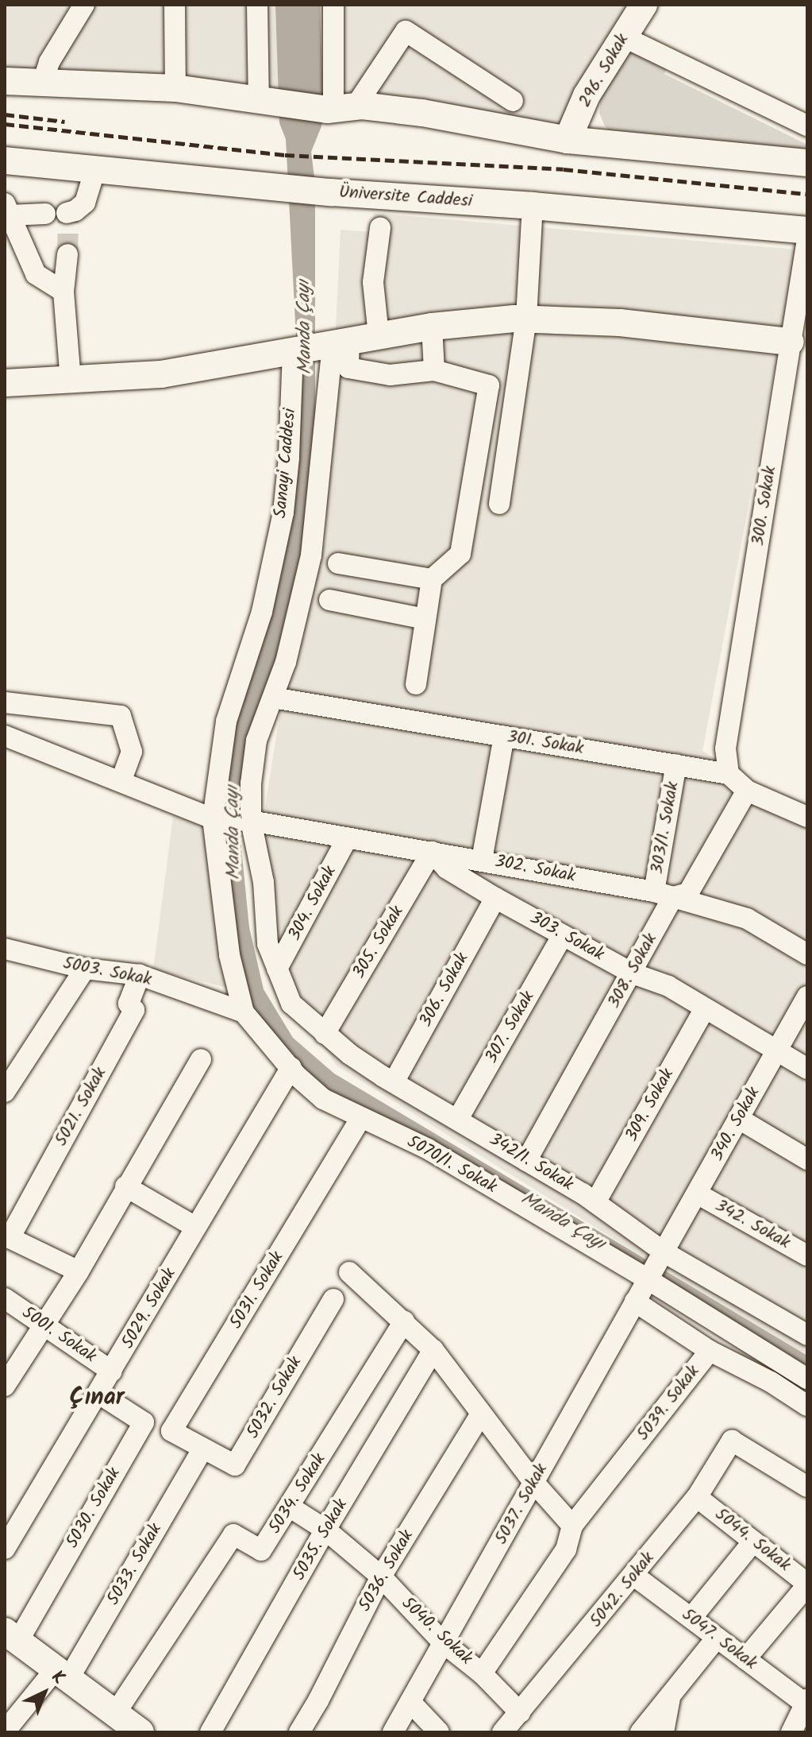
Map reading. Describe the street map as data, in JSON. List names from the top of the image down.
{
  "streets": {
    "main road": ["296. Sokak", "Üniversite Caddesi"],
    "street": [
      "Sanayi Caddesi",
      "300. Sokak",
      "301. Sokak",
      "303/1. Sokak",
      "302. Sokak",
      "304. Sokak",
      "303. Sokak",
      "305. Sokak",
      "308. Sokak",
      "5003. Sokak",
      "306. Sokak",
      "307. Sokak",
      "309. Sokak",
      "5021. Sokak",
      "340. Sokak",
      "342/1. Sokak",
      "5070/1. Sokak",
      "342. Sokak",
      "5031. Sokak",
      "5029. Sokak",
      "5001. Sokak",
      "5032. Sokak",
      "5039. Sokak",
      "5034. Sokak",
      "5037. Sokak",
      "5030. Sokak",
      "5035. Sokak",
      "5044. Sokak",
      "5033. Sokak",
      "5036. Sokak",
      "5042. Sokak",
      "5040. Sokak",
      "5047. Sokak"
    ]
  },
  "crossings": [
    ["Sanayi Caddesi", "302. Sokak"],
    ["300. Sokak", "301. Sokak"],
    ["301. Sokak", "303/1. Sokak"],
    ["301. Sokak", "342/1. Sokak"],
    ["303/1. Sokak", "302. Sokak"],
    ["303/1. Sokak", "308. Sokak"],
    ["302. Sokak", "304. Sokak"],
    ["302. Sokak", "303. Sokak"],
    ["302. Sokak", "305. Sokak"],
    ["302. Sokak", "308. Sokak"],
    ["302. Sokak", "342/1. Sokak"],
    ["304. Sokak", "342/1. Sokak"],
    ["303. Sokak", "305. Sokak"],
    ["303. Sokak", "308. Sokak"],
    ["303. Sokak", "306. Sokak"],
    ["303. Sokak", "307. Sokak"],
    ["303. Sokak", "309. Sokak"],
    ["303. Sokak", "340. Sokak"],
    ["305. Sokak", "342/1. Sokak"],
    ["308. Sokak", "342/1. Sokak"],
    ["5003. Sokak", "5021. Sokak"],
    ["5003. Sokak", "5070/1. Sokak"],
    ["306. Sokak", "342/1. Sokak"],
    ["307. Sokak", "342/1. Sokak"],
    ["309. Sokak", "342/1. Sokak"],
    ["340. Sokak", "342/1. Sokak"],
    ["340. Sokak", "5070/1. Sokak"],
    ["340. Sokak", "342. Sokak"],
    ["340. Sokak", "5037. Sokak"],
    ["5070/1. Sokak", "5031. Sokak"],
    ["5070/1. Sokak", "5029. Sokak"],
    ["5070/1. Sokak", "5037. Sokak"],
    ["5031. Sokak", "5032. Sokak"],
    ["5031. Sokak", "5033. Sokak"],
    ["5029. Sokak", "5001. Sokak"],
    ["5029. Sokak", "5030. Sokak"],
    ["5032. Sokak", "5033. Sokak"],
    ["5039. Sokak", "5037. Sokak"],
    ["5034. Sokak", "5040. Sokak"],
    ["5037. Sokak", "5040. Sokak"],
    ["5035. Sokak", "5040. Sokak"],
    ["5044. Sokak", "5042. Sokak"],
    ["5036. Sokak", "5040. Sokak"],
    ["5042. Sokak", "5040. Sokak"],
    ["5042. Sokak", "5047. Sokak"]
  ],
  "districts": ["Çınar"],
  "water": ["Manda Çayı"],
  "north": "top right"
}
